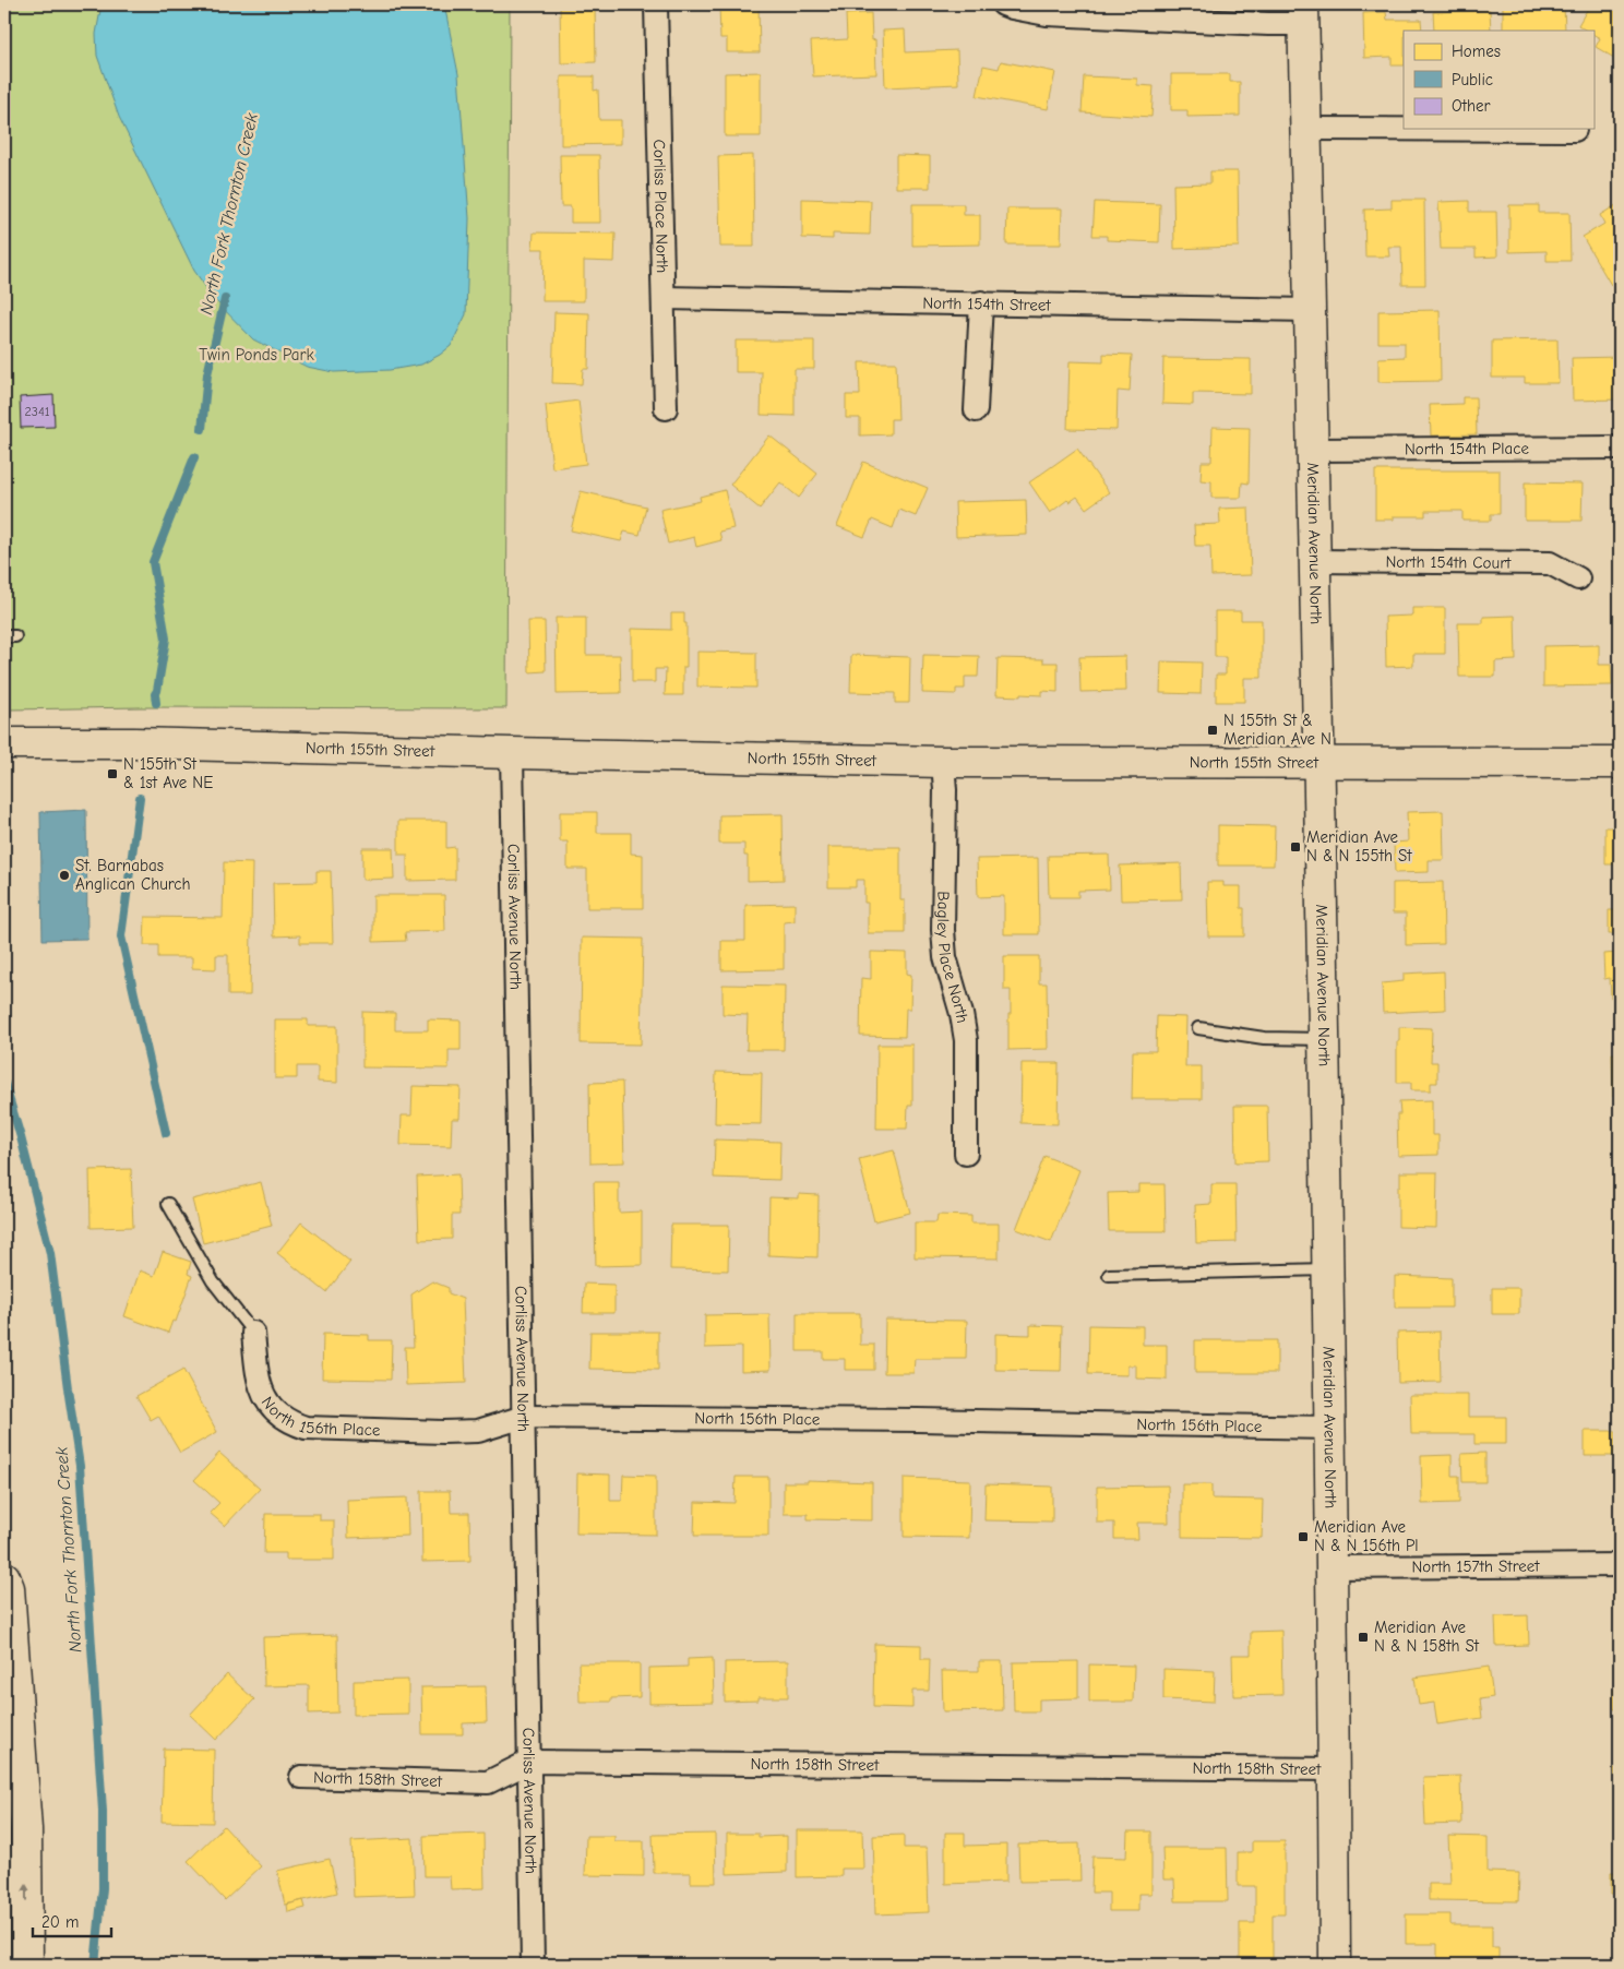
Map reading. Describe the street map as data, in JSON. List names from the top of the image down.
{
  "streets": {
    "main road": ["Meridian Avenue North", "North 155th Street"],
    "street": [
      "Corliss Place North",
      "North 154th Street",
      "North 154th Place",
      "North 154th Court",
      "Corliss Avenue North",
      "Bagley Place North",
      "North 156th Place",
      "North 157th Street",
      "North 158th Street"
    ]
  },
  "crossings": [
    ["Corliss Place North", "North 154th Street"],
    ["North 154th Street", "Meridian Avenue North"],
    ["North 154th Place", "Meridian Avenue North"],
    ["Meridian Avenue North", "North 154th Court"],
    ["Meridian Avenue North", "North 155th Street"],
    ["Meridian Avenue North", "North 156th Place"],
    ["Meridian Avenue North", "North 157th Street"],
    ["Meridian Avenue North", "North 158th Street"],
    ["North 155th Street", "Corliss Avenue North"],
    ["North 155th Street", "Bagley Place North"],
    ["Corliss Avenue North", "North 156th Place"],
    ["Corliss Avenue North", "North 158th Street"]
  ],
  "water": ["North Fork Thornton Creek"],
  "parks": ["Twin Ponds Park"],
  "places": {
    "transit": [
      "N 155th St & Meridian Ave N",
      "N 155th St & 1st Ave NE",
      "Meridian Ave N & N 155th St",
      "Meridian Ave N & N 156th Pl",
      "Meridian Ave N & N 158th St"
    ],
    "other": ["St. Barnabas Anglican Church"]
  },
  "house_numbers": ["2341"],
  "legend": ["Homes", "Public", "Other"],
  "scale_bar": "20 m"
}
